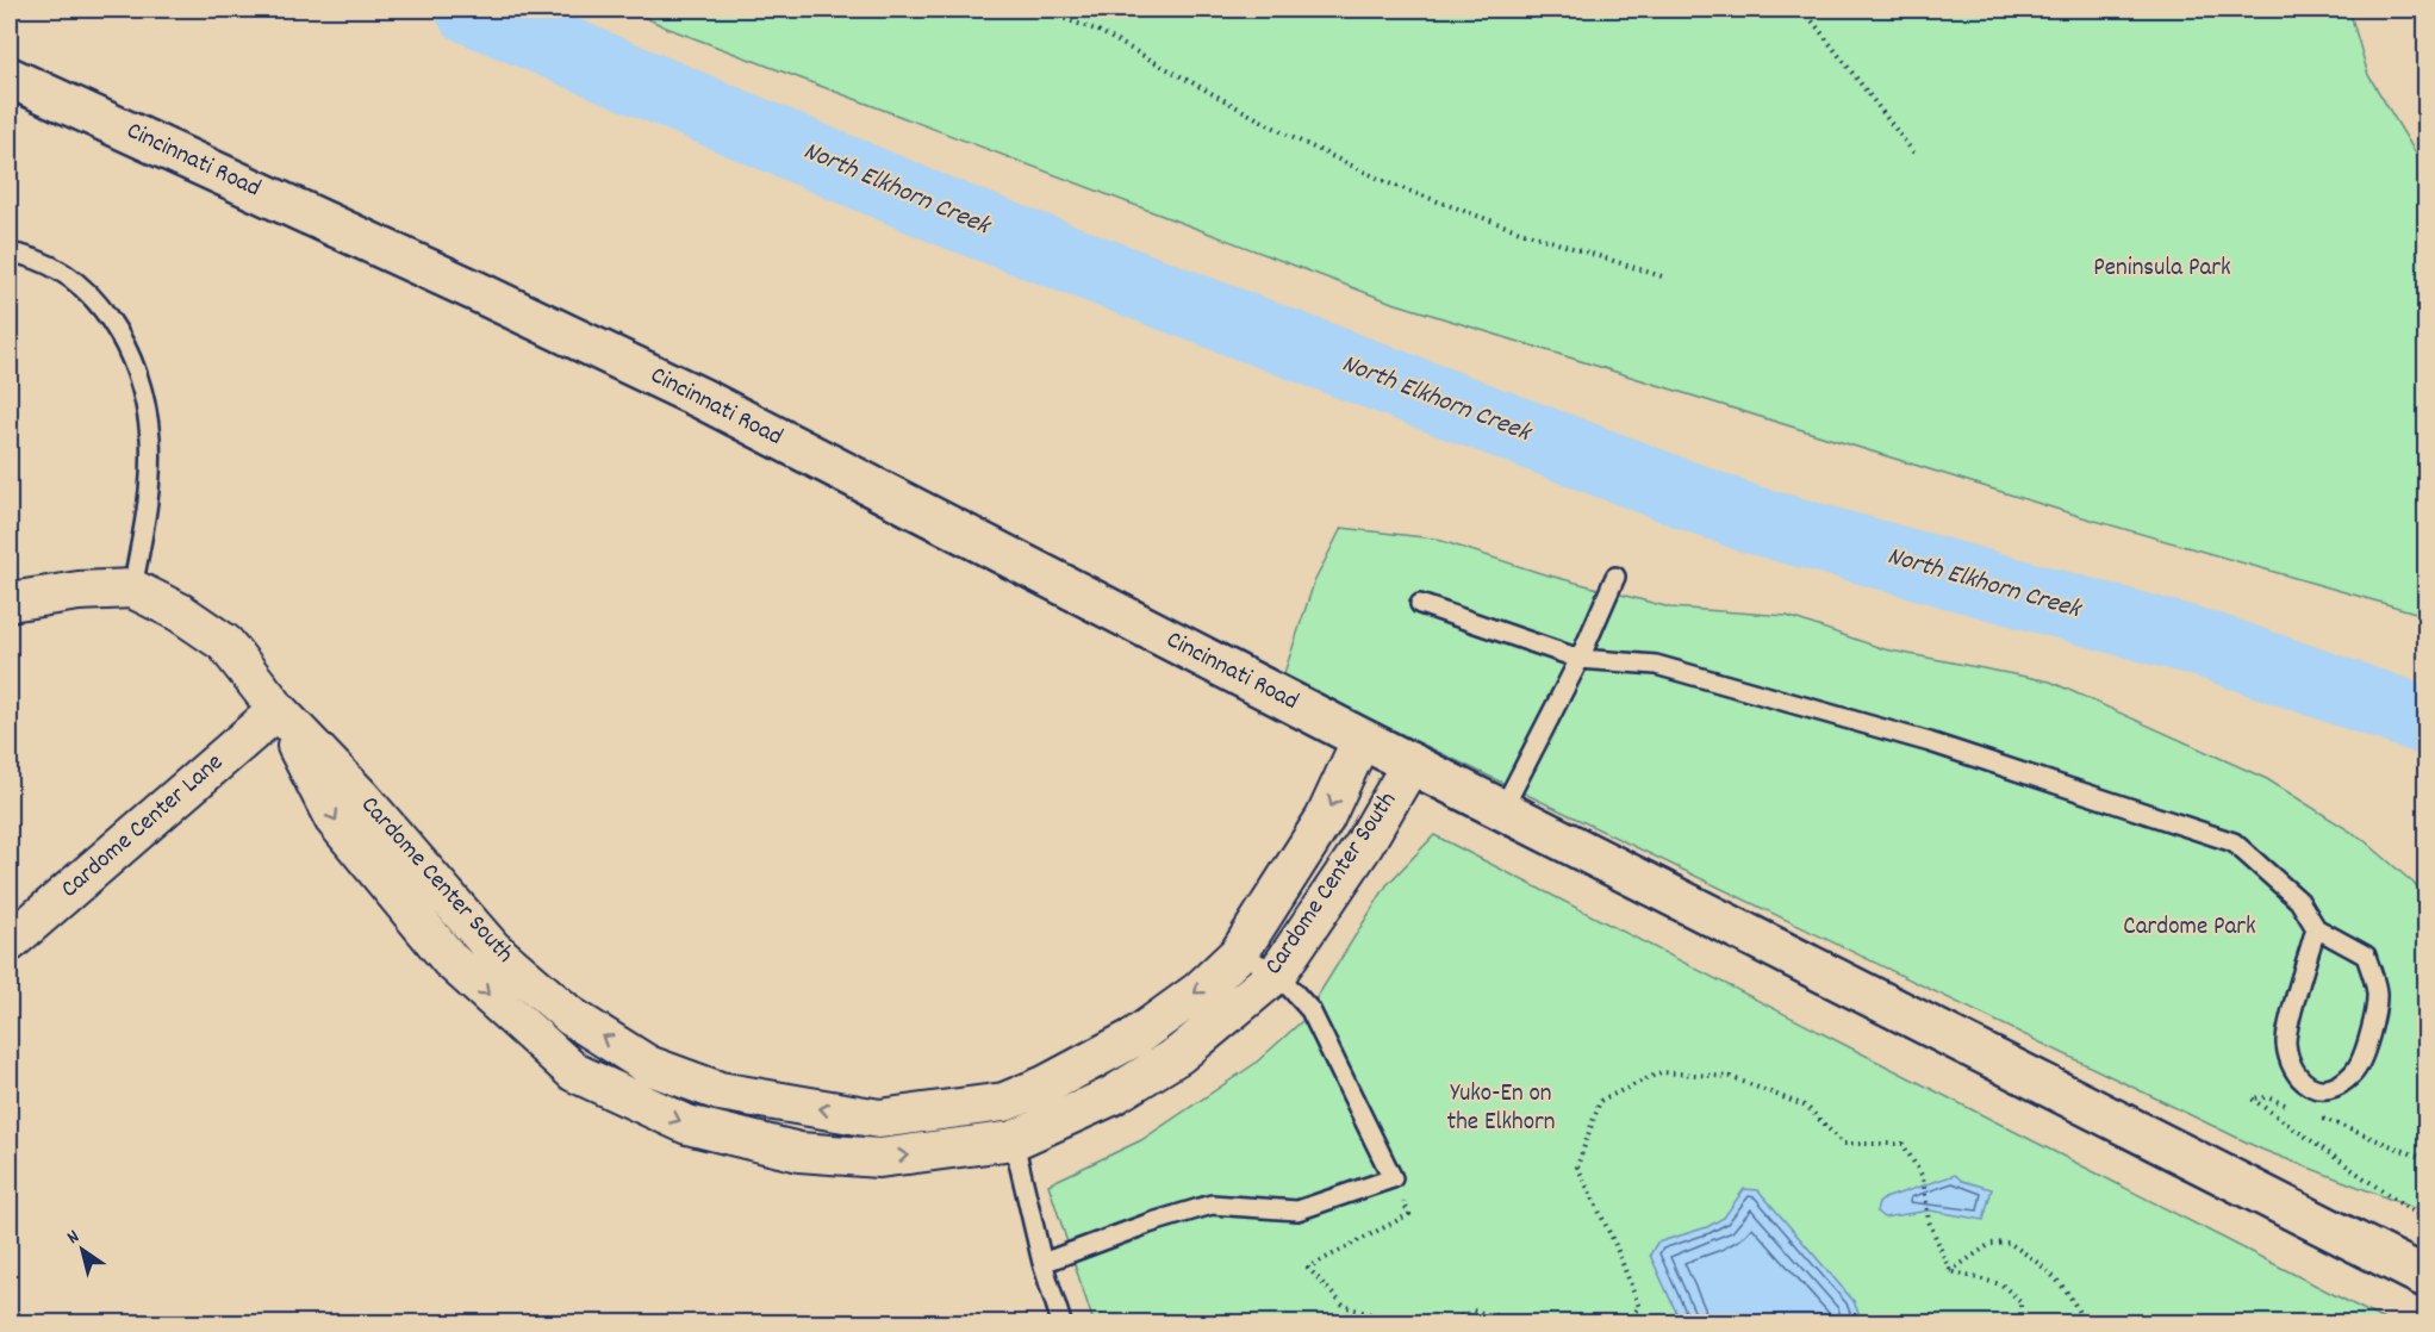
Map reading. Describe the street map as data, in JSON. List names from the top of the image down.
{
  "streets": {
    "main road": ["Cincinnati Road"],
    "street": ["Cardome Center Lane", "Cardome Center South"]
  },
  "crossings": [
    ["Cincinnati Road", "Cardome Center South"],
    ["Cardome Center Lane", "Cardome Center South"]
  ],
  "water": ["North Elkhorn Creek"],
  "parks": ["Peninsula Park", "Cardome Park", "Yuko-En on the Elkhorn"],
  "north": "top left"
}
